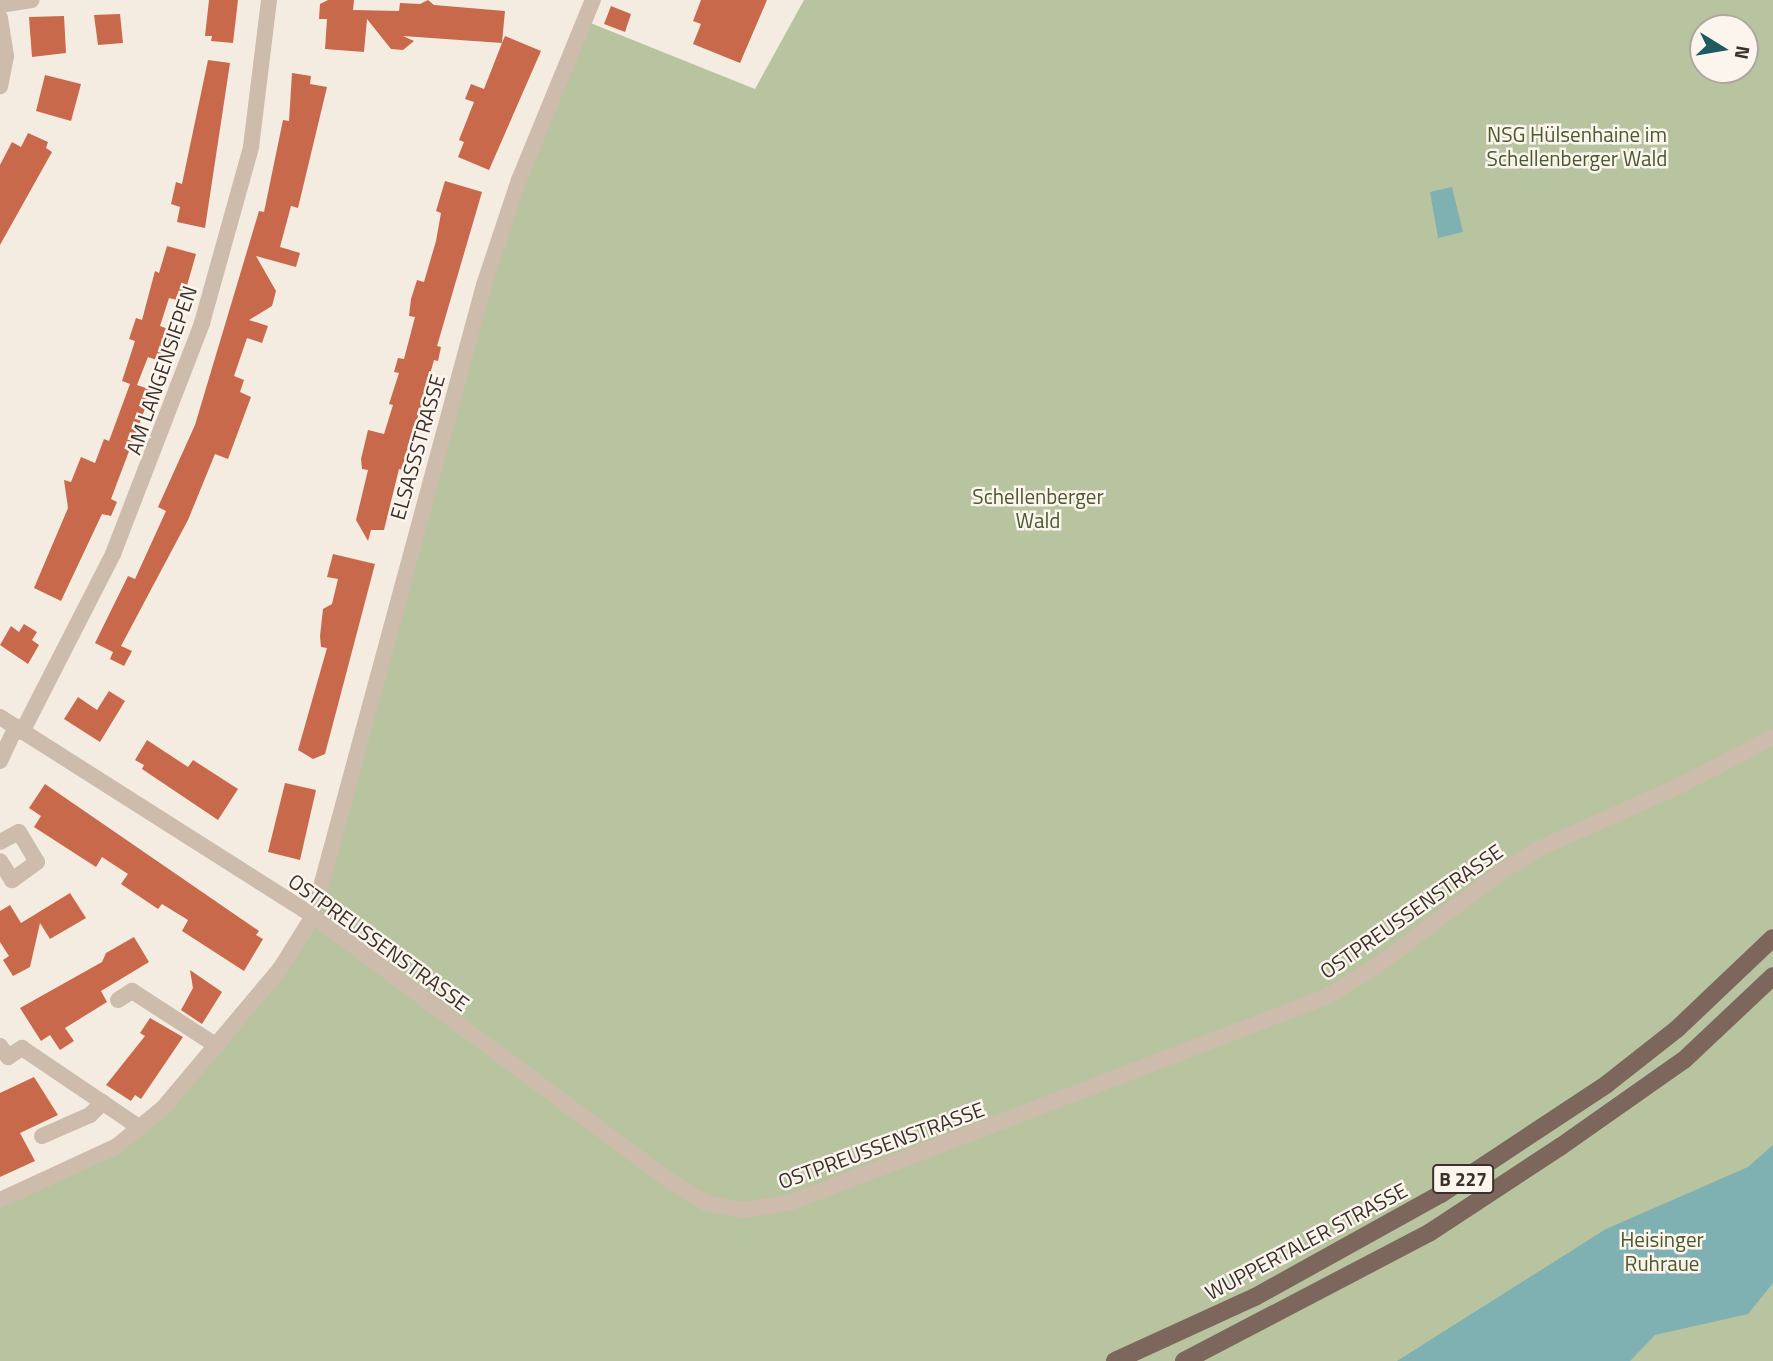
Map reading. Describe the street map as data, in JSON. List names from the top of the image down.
{
  "streets": {
    "main road": ["B 227", "WUPPERTALER STRASSE"],
    "street": ["AM LANGENSIEPEN", "ELSASSSTRASSE", "OSTPREUSSENSTRASSE"]
  },
  "crossings": [
    ["AM LANGENSIEPEN", "OSTPREUSSENSTRASSE"],
    ["ELSASSSTRASSE", "OSTPREUSSENSTRASSE"]
  ],
  "parks": ["NSG Hülsenhaine im Schellenberger Wald", "Schellenberger Wald", "Heisinger Ruhraue"],
  "north": "right"
}
